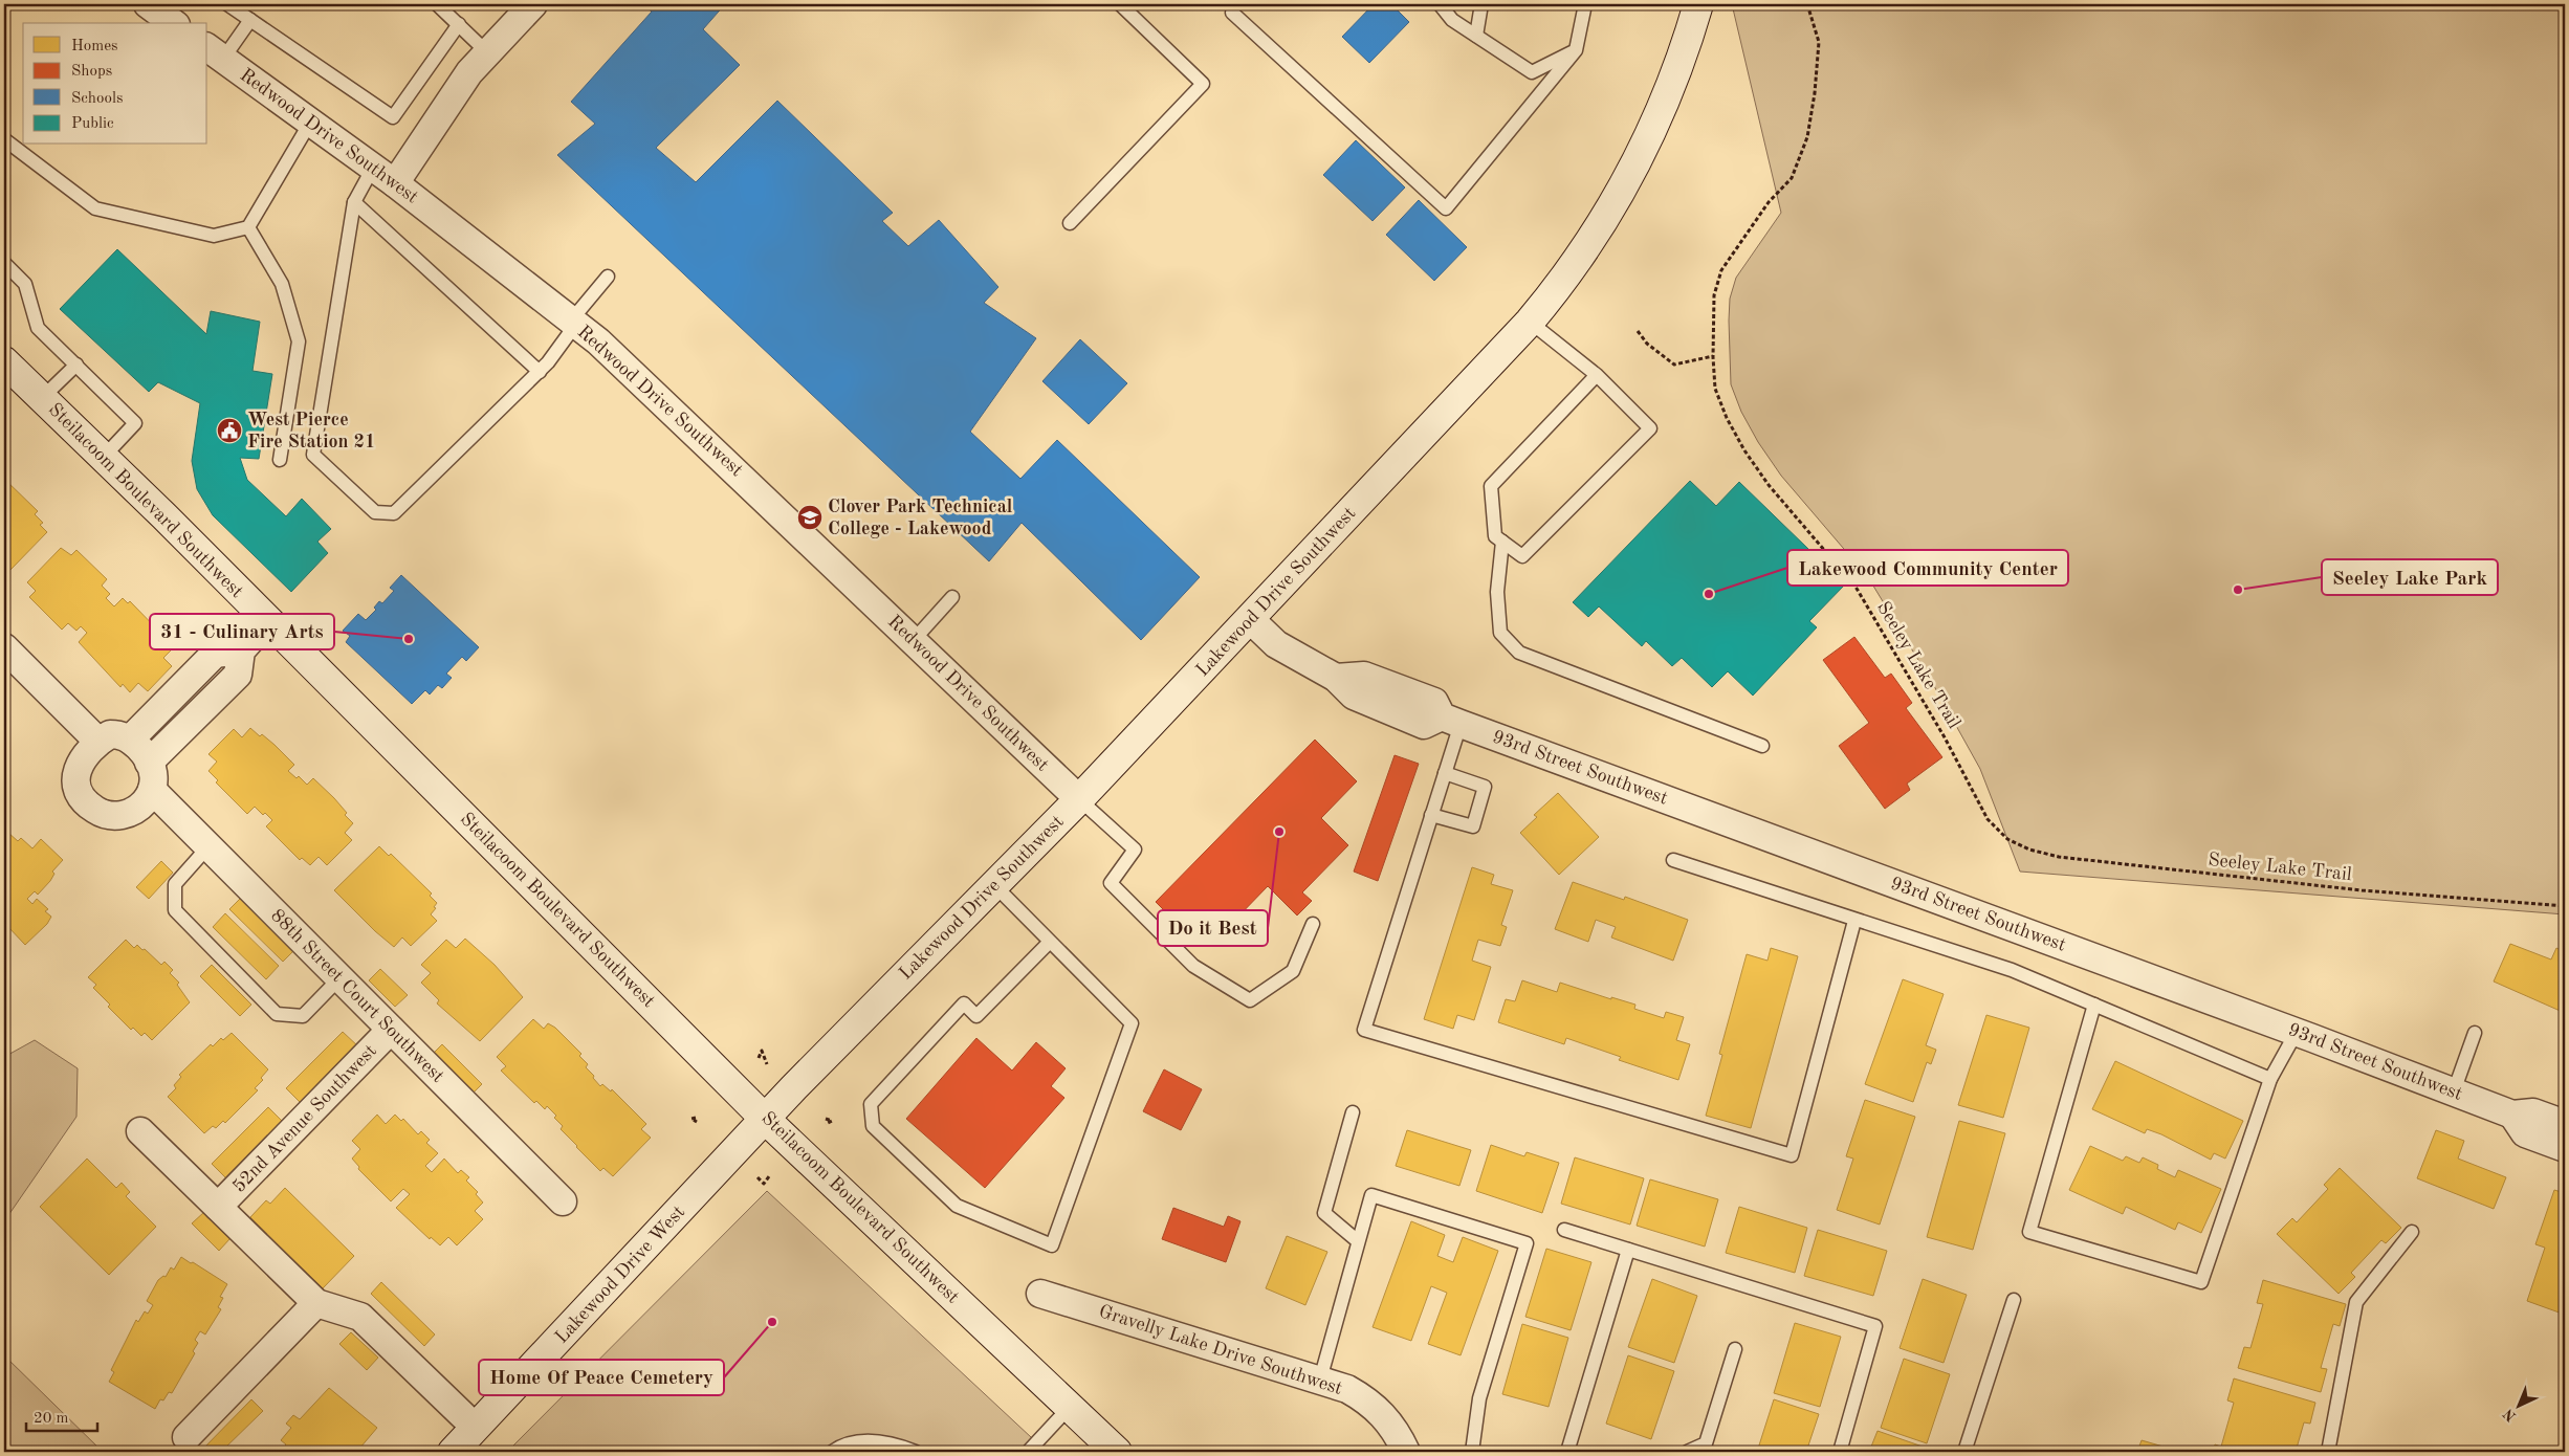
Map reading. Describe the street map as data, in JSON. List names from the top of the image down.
{
  "streets": {
    "main road": ["Steilacoom Boulevard Southwest", "Lakewood Drive Southwest", "Lakewood Drive West"],
    "street": [
      "Redwood Drive Southwest",
      "93rd Street Southwest",
      "88th Street Court Southwest",
      "52nd Avenue Southwest",
      "Gravelly Lake Drive Southwest"
    ],
    "path": ["Seeley Lake Trail"]
  },
  "crossings": [
    ["Redwood Drive Southwest", "Lakewood Drive Southwest"],
    ["Steilacoom Boulevard Southwest", "Lakewood Drive Southwest"],
    ["Steilacoom Boulevard Southwest", "Lakewood Drive West"],
    ["Lakewood Drive Southwest", "Lakewood Drive West"],
    ["88th Street Court Southwest", "52nd Avenue Southwest"]
  ],
  "places": {
    "public building": ["West Pierce Fire Station 21"],
    "school or university": ["Clover Park Technical College - Lakewood"],
    "other": [
      "Seeley Lake Park",
      "Lakewood Community Center",
      "31 - Culinary Arts",
      "Do it Best",
      "Home Of Peace Cemetery"
    ]
  },
  "legend": [
    "Homes",
    "Shops",
    "Schools",
    "Public"
  ],
  "scale_bar": "20 m",
  "north": "bottom left"
}
